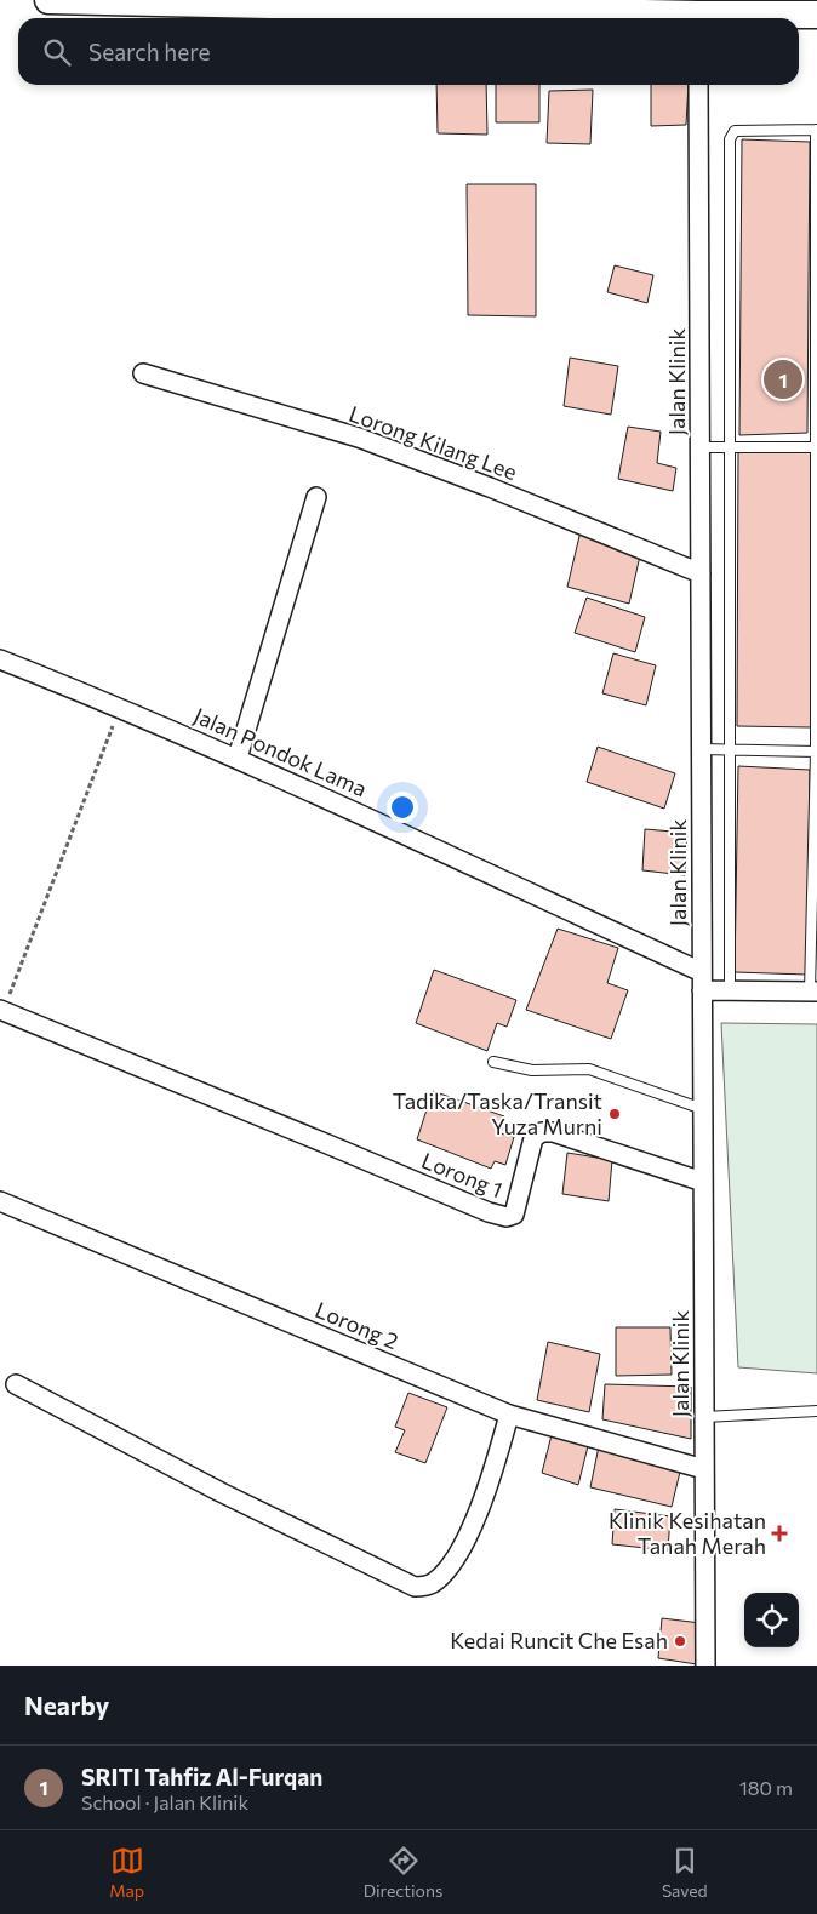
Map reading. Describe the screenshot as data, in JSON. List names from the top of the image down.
{
  "streets": {
    "street": [
      "Jalan Klinik",
      "Lorong Kilang Lee",
      "Jalan Pondok Lama",
      "Lorong 1",
      "Lorong 2"
    ]
  },
  "crossings": [
    ["Jalan Klinik", "Lorong Kilang Lee"],
    ["Jalan Klinik", "Jalan Pondok Lama"],
    ["Jalan Klinik", "Lorong 1"],
    ["Jalan Klinik", "Lorong 2"]
  ],
  "places": {
    "other": ["Tadika/Taska/Transit Yuza Murni", "Kedai Runcit Che Esah"],
    "health": ["Klinik Kesihatan Tanah Merah"]
  },
  "page": {
    "search": "Search here",
    "pins": "1",
    "heading": "Nearby",
    "list": [
      {
        "mark": "1",
        "name": "SRITI Tahfiz Al-Furqan",
        "note": "School · Jalan Klinik",
        "value": "180 m"
      }
    ],
    "nav": ["Map", "Directions", "Saved"]
  }
}
